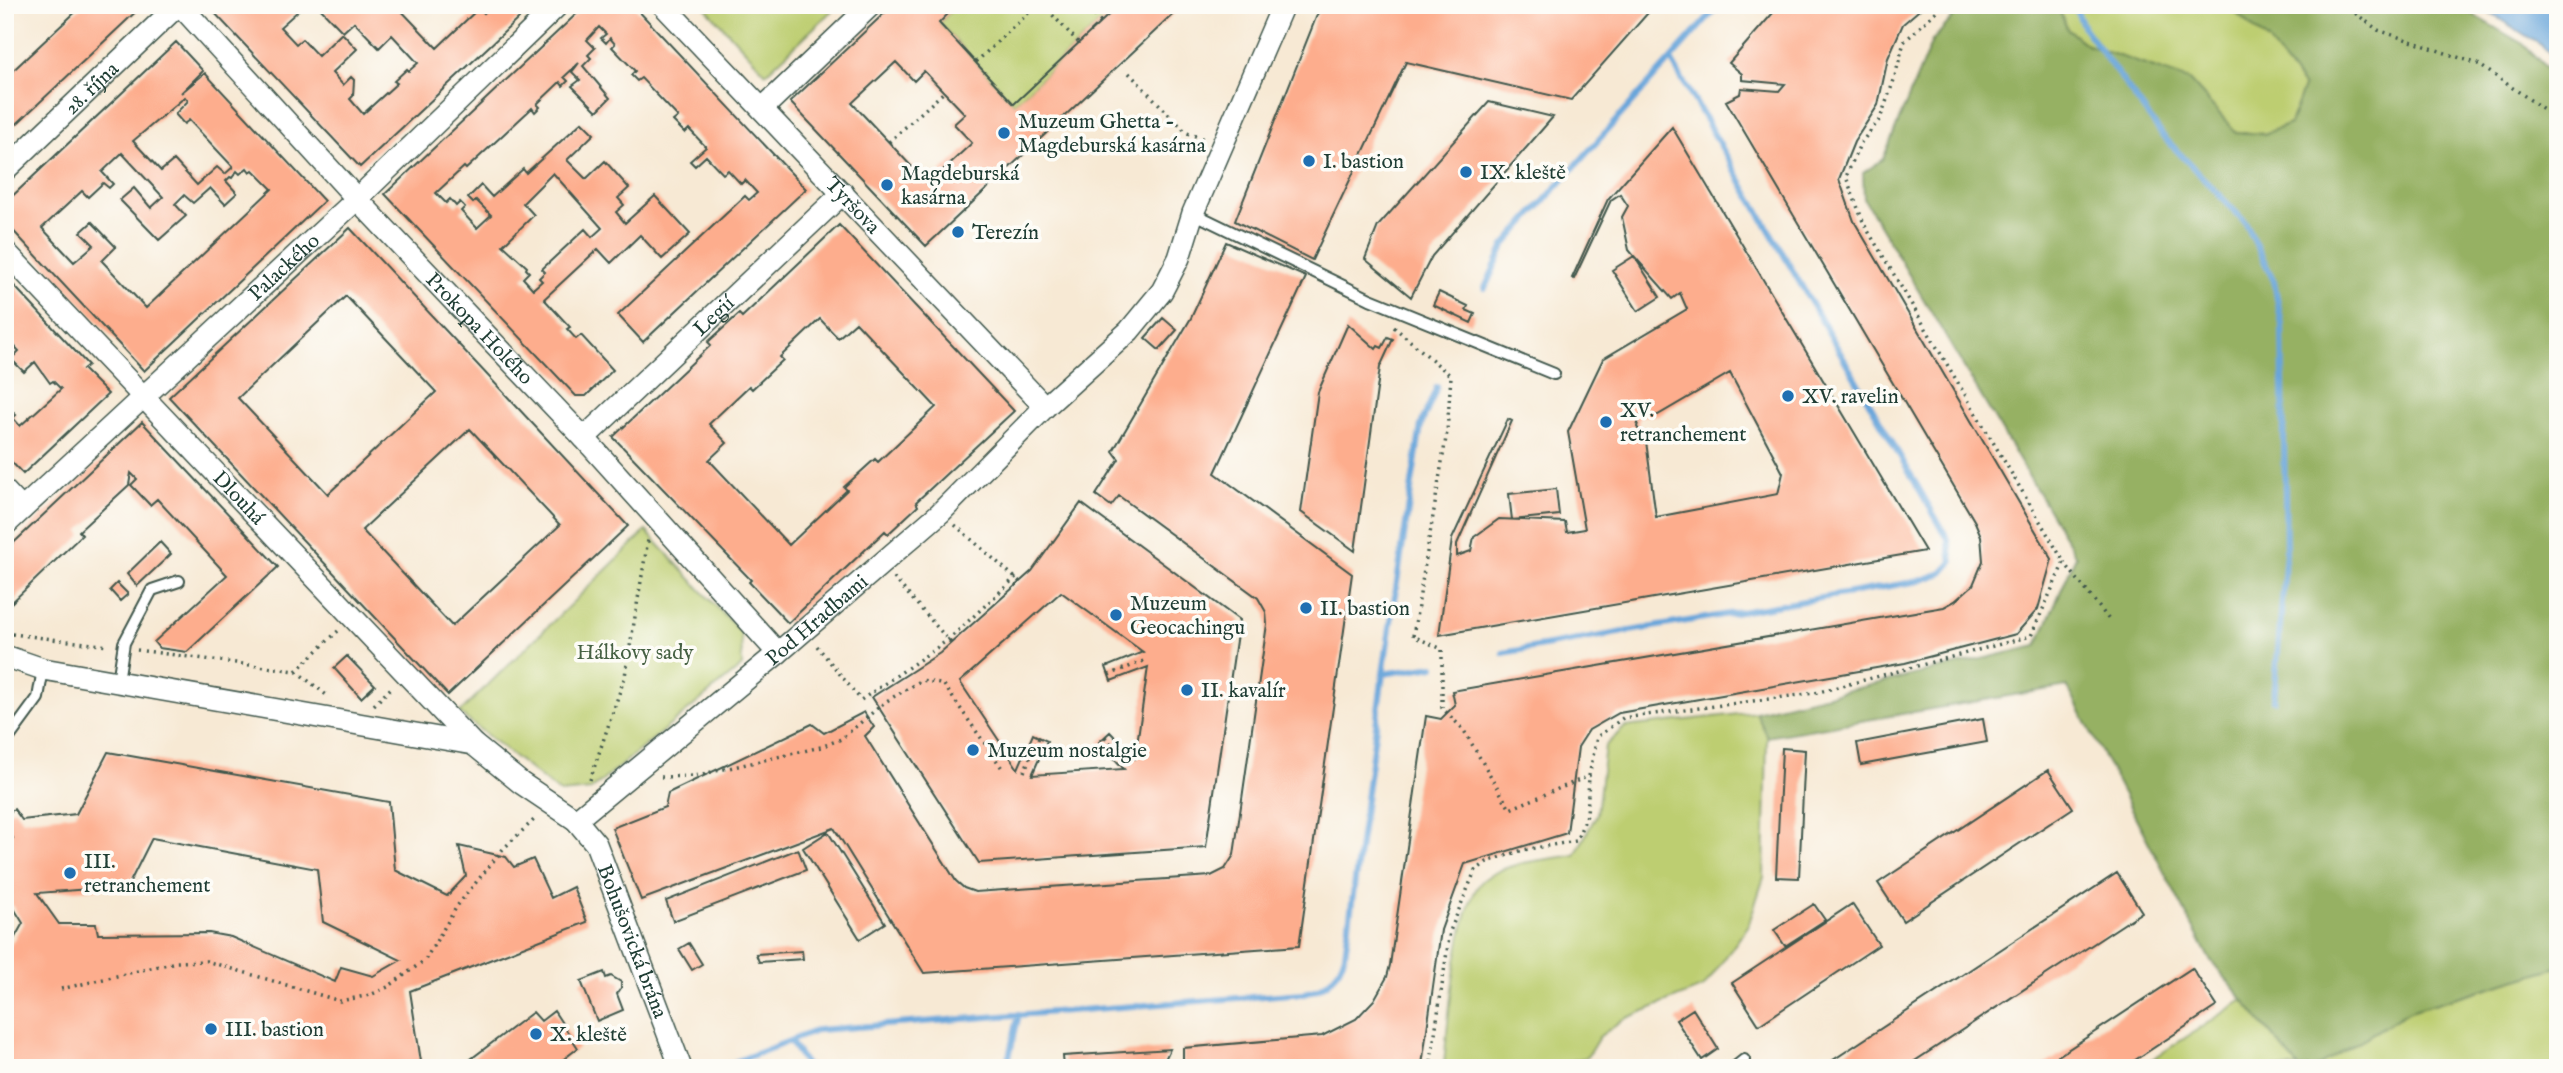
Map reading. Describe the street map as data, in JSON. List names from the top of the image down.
{
  "streets": {
    "street": [
      "28. října",
      "Tyršova",
      "Palackého",
      "Legií",
      "Prokopa Holého",
      "Dlouhá",
      "Pod Hradbami",
      "Bohušovická brána"
    ]
  },
  "crossings": [
    ["28. října", "Prokopa Holého"],
    ["Tyršova", "Legií"],
    ["Tyršova", "Pod Hradbami"],
    ["Palackého", "Prokopa Holého"],
    ["Palackého", "Dlouhá"],
    ["Legií", "Prokopa Holého"],
    ["Prokopa Holého", "Pod Hradbami"],
    ["Dlouhá", "Bohušovická brána"],
    ["Pod Hradbami", "Bohušovická brána"]
  ],
  "parks": ["Hálkovy sady"],
  "places": [
    "Muzeum Ghetta - Magdeburská kasárna",
    "I. bastion",
    "IX. kleště",
    "Magdeburská kasárna",
    "Terezín",
    "XV. ravelin",
    "XV. retranchement",
    "II. bastion",
    "Muzeum Geocachingu",
    "II. kavalír",
    "Muzeum nostalgie",
    "III. retranchement",
    "III. bastion",
    "X. kleště"
  ]
}
